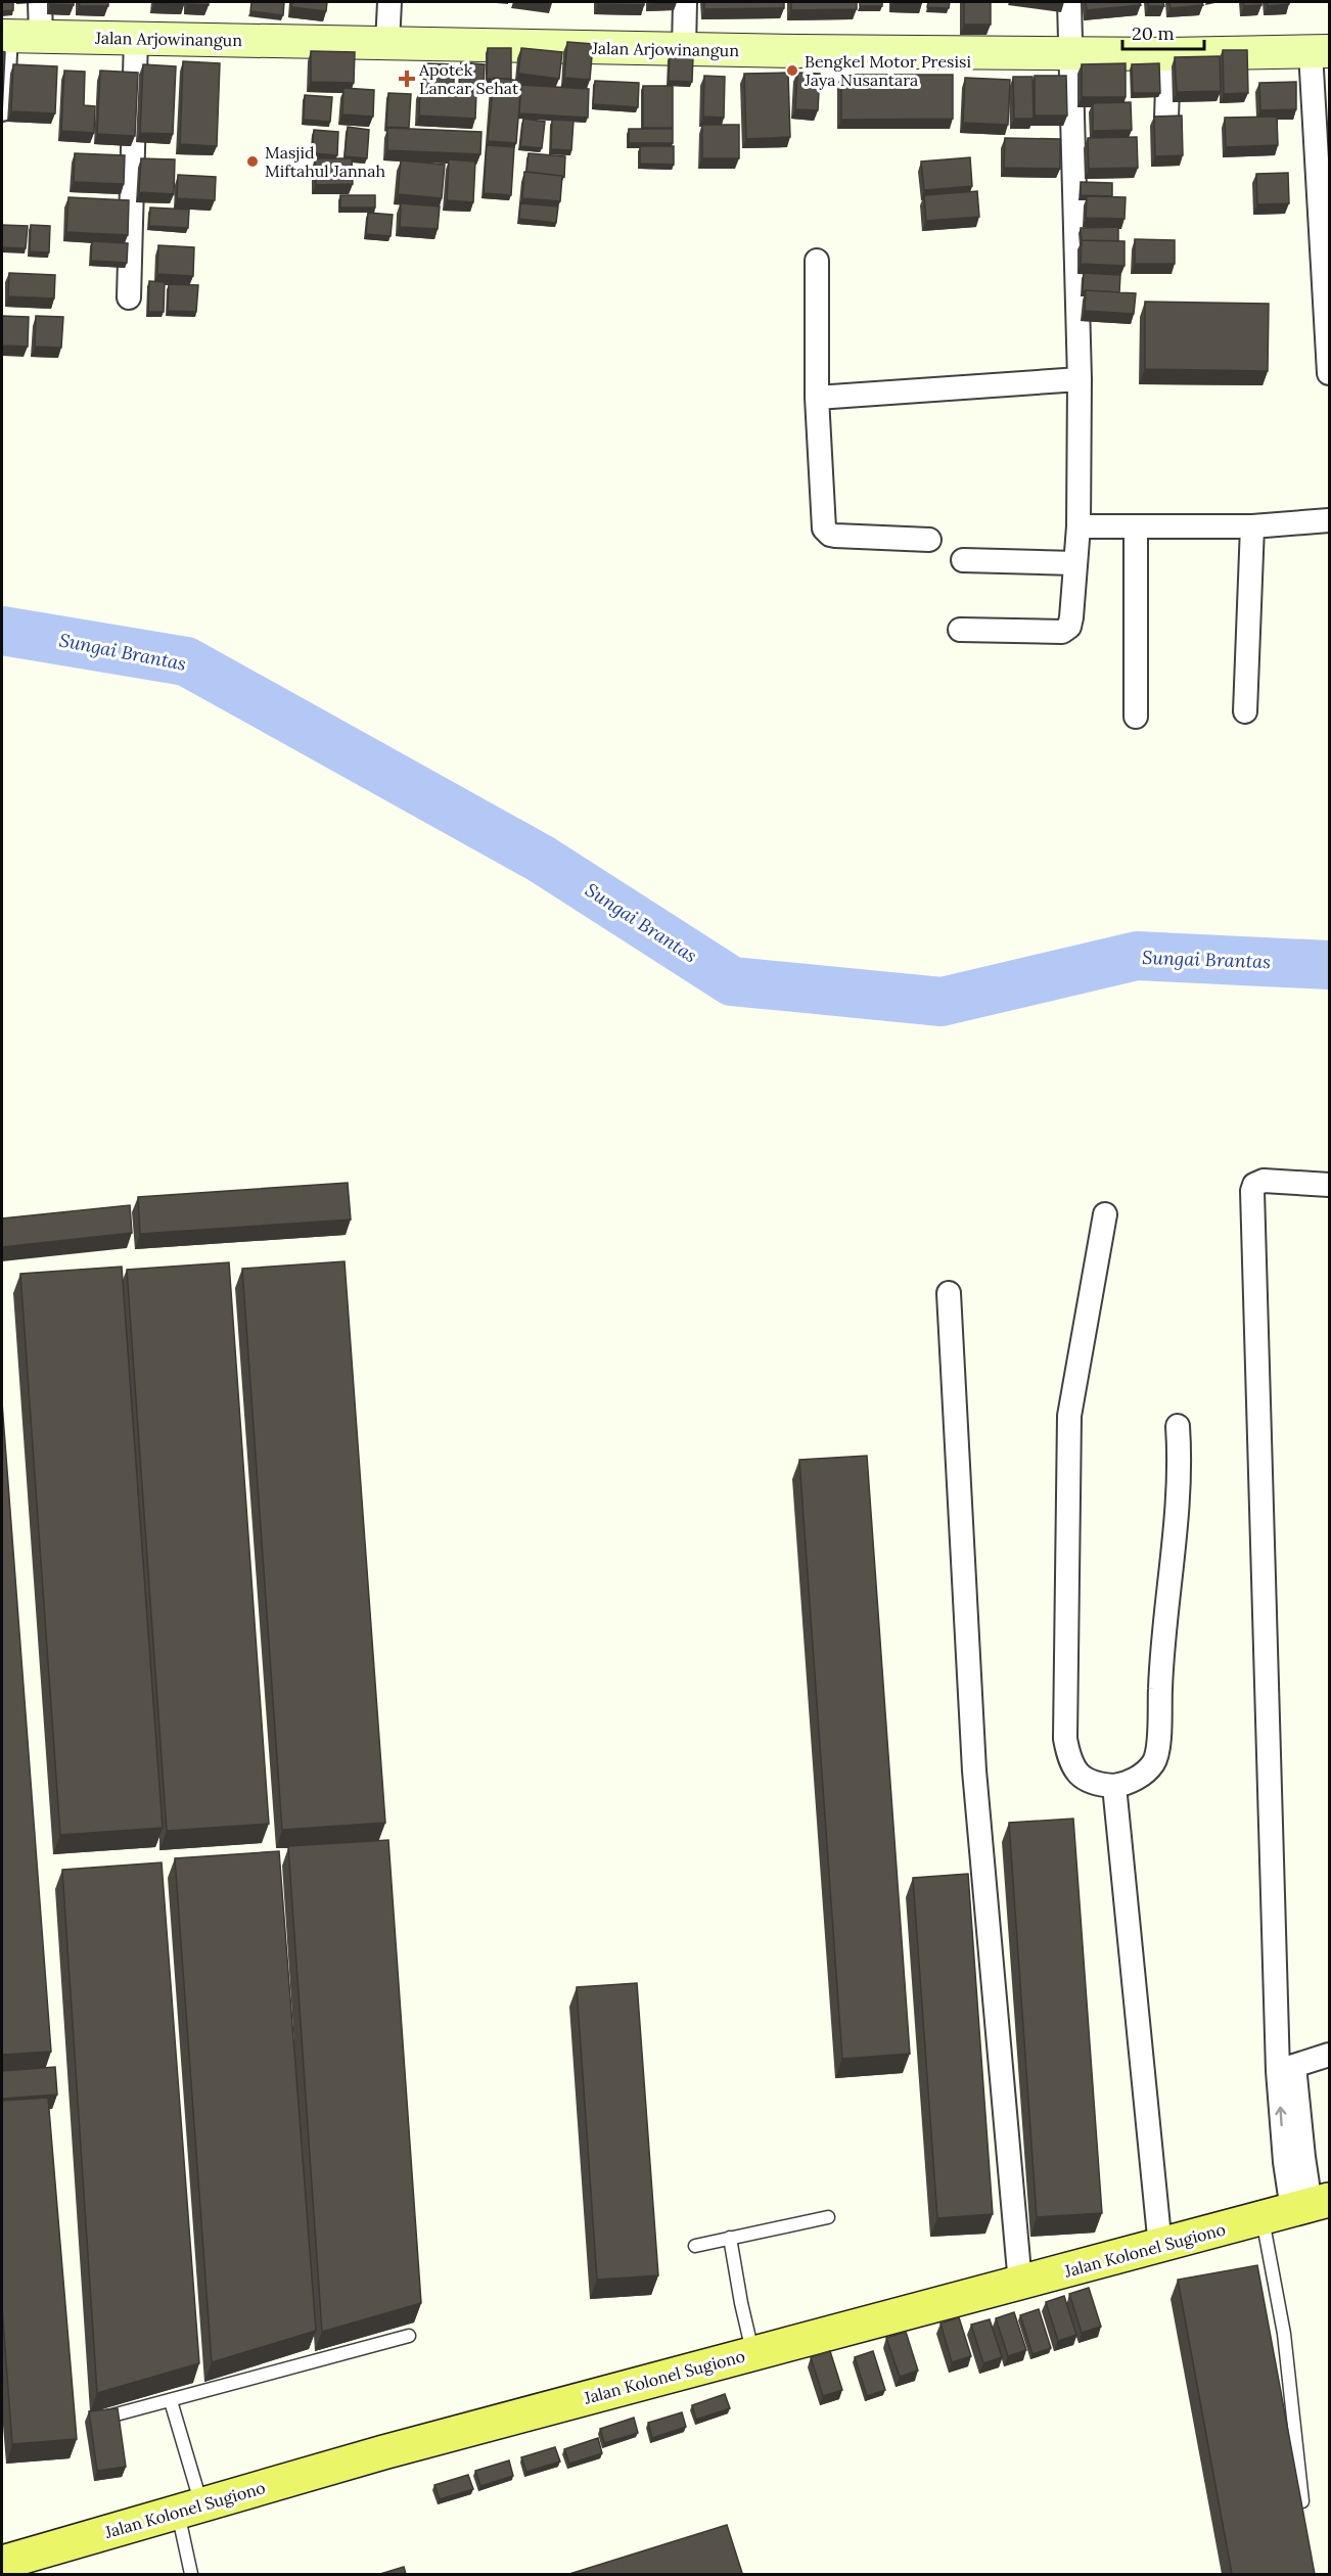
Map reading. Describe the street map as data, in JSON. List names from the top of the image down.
{
  "streets": {
    "main road": ["Jalan Arjowinangun", "Jalan Kolonel Sugiono"]
  },
  "water": ["Sungai Brantas"],
  "places": {
    "other": ["Bengkel Motor Presisi Jaya Nusantara", "Masjid Miftahul Jannah"],
    "health": ["Apotek Lancar Sehat"]
  },
  "scale_bar": "20 m"
}
